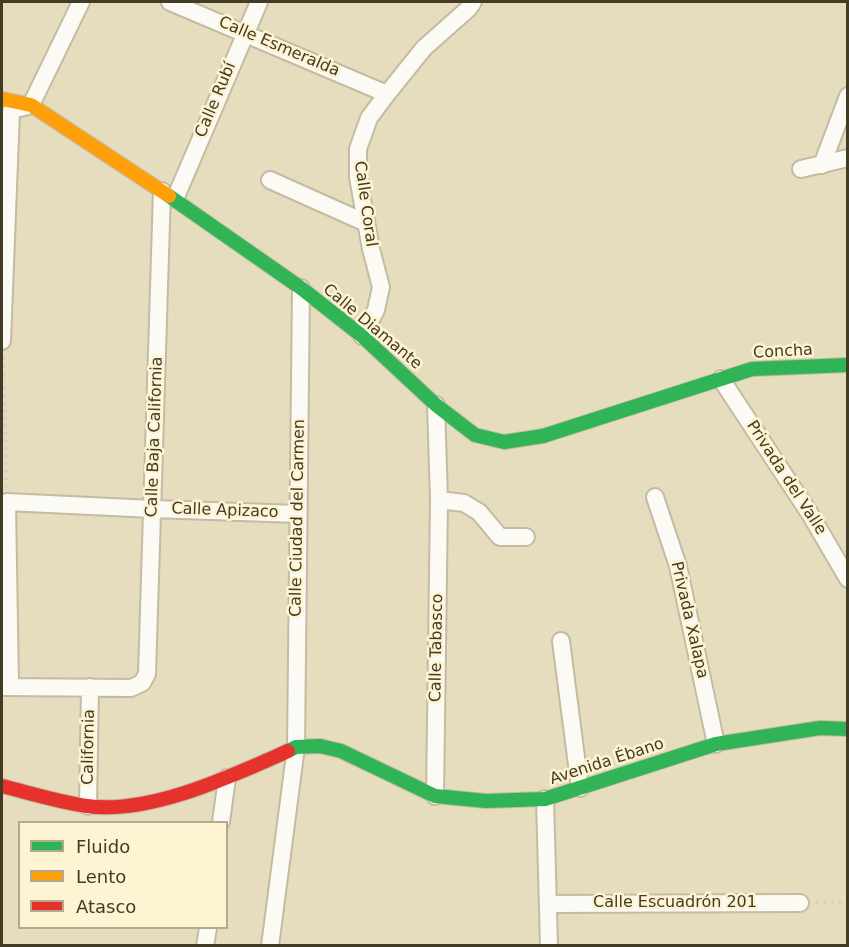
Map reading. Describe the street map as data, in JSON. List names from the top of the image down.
{
  "streets": {
    "street": [
      "Calle Esmeralda",
      "Calle Rubí",
      "Calle Coral",
      "Calle Diamante",
      "Concha",
      "Calle Baja California",
      "Privada del Valle",
      "Calle Apizaco",
      "Calle Ciudad del Carmen",
      "Privada Xalapa",
      "Calle Tabasco",
      "California",
      "Avenida Ébano",
      "Calle Escuadrón 201"
    ]
  },
  "crossings": [
    ["Calle Esmeralda", "Calle Rubí"],
    ["Calle Esmeralda", "Calle Coral"],
    ["Calle Rubí", "Calle Diamante"],
    ["Calle Rubí", "Calle Baja California"],
    ["Calle Coral", "Calle Diamante"],
    ["Calle Diamante", "Concha"],
    ["Calle Diamante", "Calle Baja California"],
    ["Calle Diamante", "Privada del Valle"],
    ["Calle Diamante", "Calle Ciudad del Carmen"],
    ["Calle Diamante", "Calle Tabasco"],
    ["Concha", "Privada del Valle"],
    ["Calle Baja California", "Calle Apizaco"],
    ["Calle Baja California", "California"],
    ["Calle Apizaco", "Calle Ciudad del Carmen"],
    ["Calle Ciudad del Carmen", "Avenida Ébano"],
    ["Privada Xalapa", "Avenida Ébano"],
    ["Calle Tabasco", "Avenida Ébano"],
    ["California", "Avenida Ébano"]
  ],
  "legend": ["Fluido", "Lento", "Atasco"]
}
